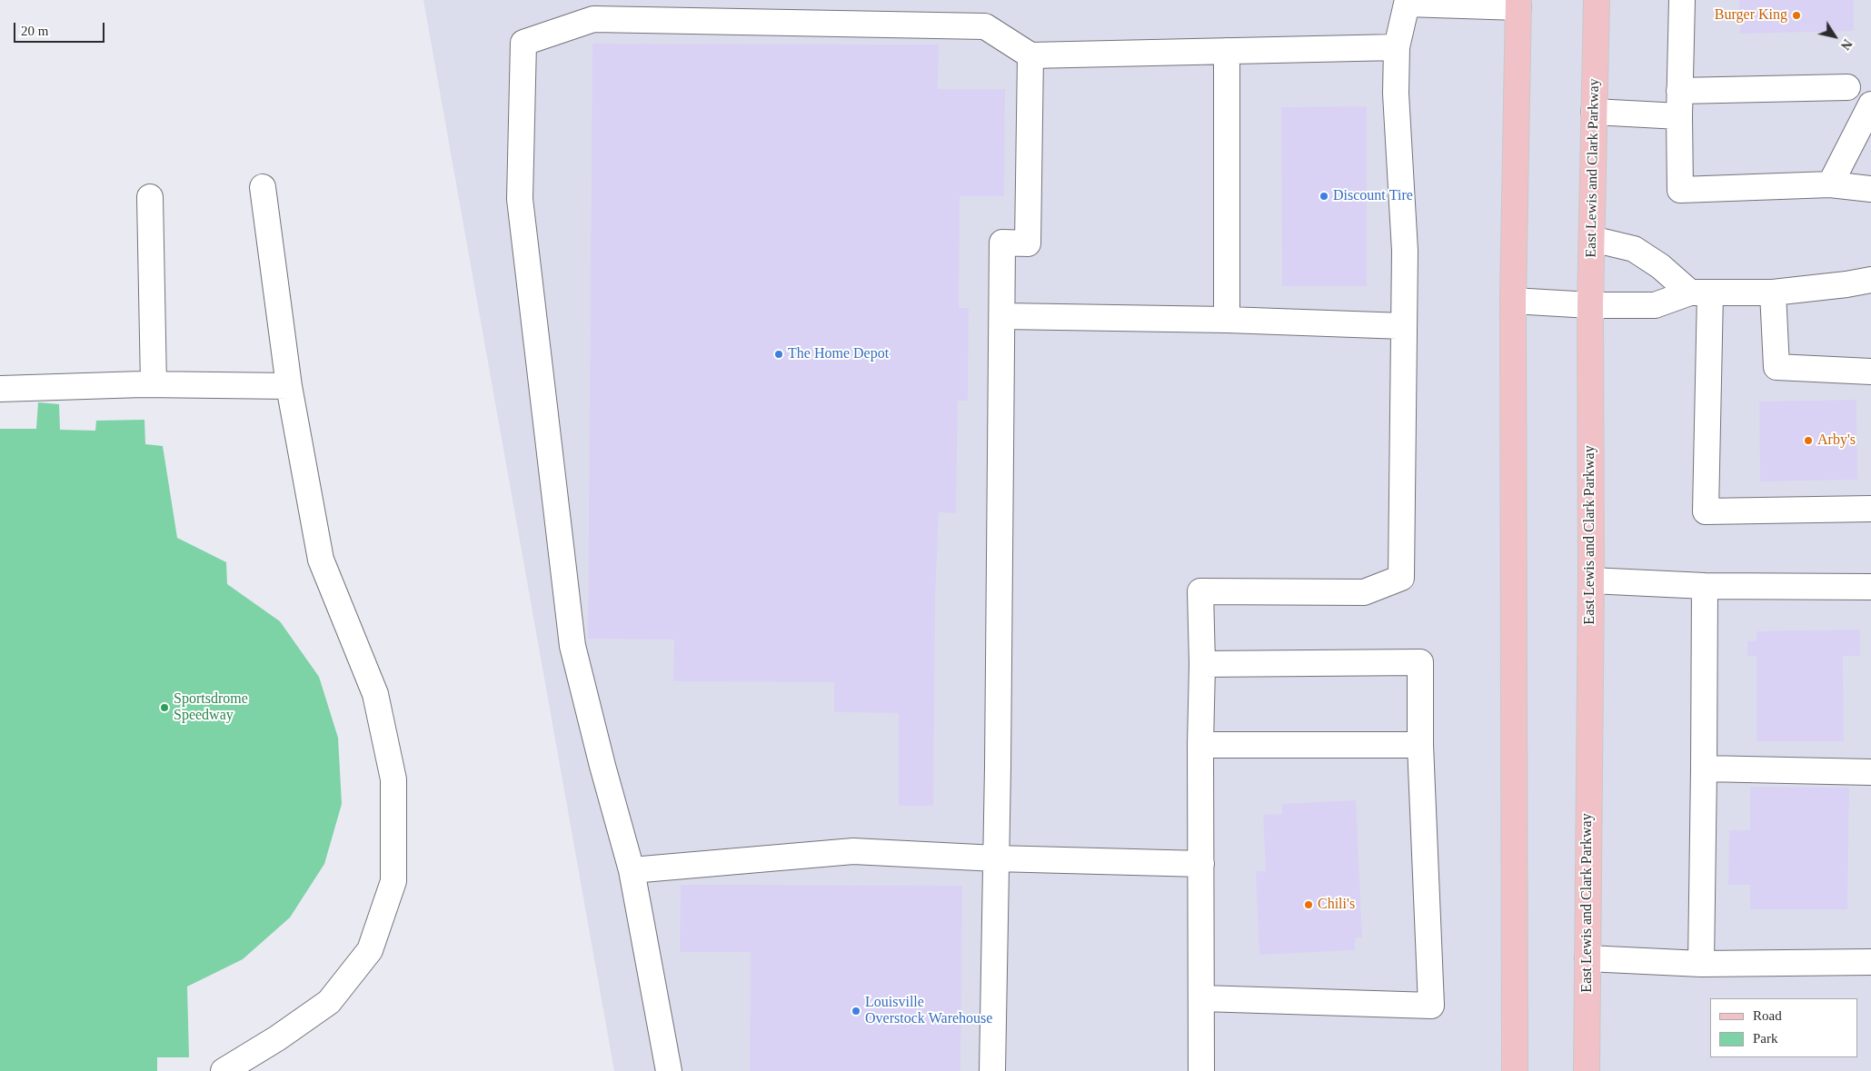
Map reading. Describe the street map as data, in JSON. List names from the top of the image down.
{
  "streets": {
    "main road": ["East Lewis and Clark Parkway"]
  },
  "places": [
    "Burger King",
    "Discount Tire",
    "The Home Depot",
    "Arby's",
    "Sportsdrome Speedway",
    "Chili's",
    "Louisville Overstock Warehouse"
  ],
  "legend": ["Road", "Park"],
  "scale_bar": "20 m",
  "north": "bottom right"
}
